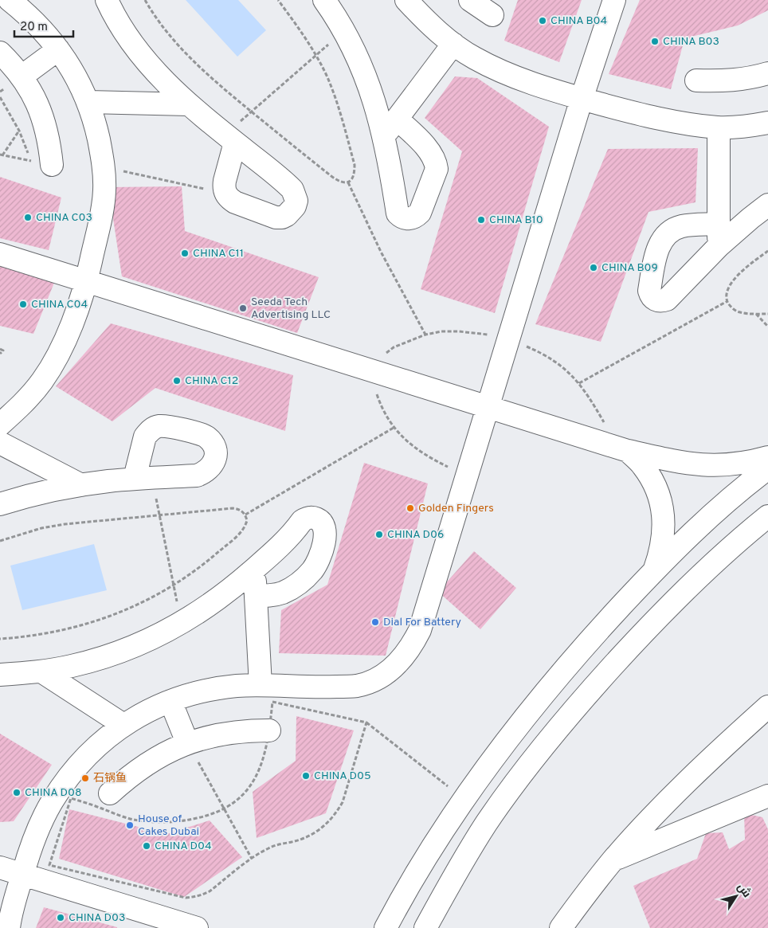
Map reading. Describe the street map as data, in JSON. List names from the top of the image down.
{
  "places": [
    "CHINA B04",
    "CHINA B03",
    "CHINA C03",
    "CHINA B10",
    "CHINA C11",
    "CHINA B09",
    "CHINA C04",
    "Seeda Tech Advertising LLC",
    "CHINA C12",
    "Golden Fingers",
    "CHINA D06",
    "Dial For Battery",
    "CHINA D05",
    "石锅鱼",
    "CHINA D08",
    "House of Cakes Dubai",
    "CHINA D04",
    "CHINA D03"
  ],
  "scale_bar": "20 m",
  "north": "top right"
}
